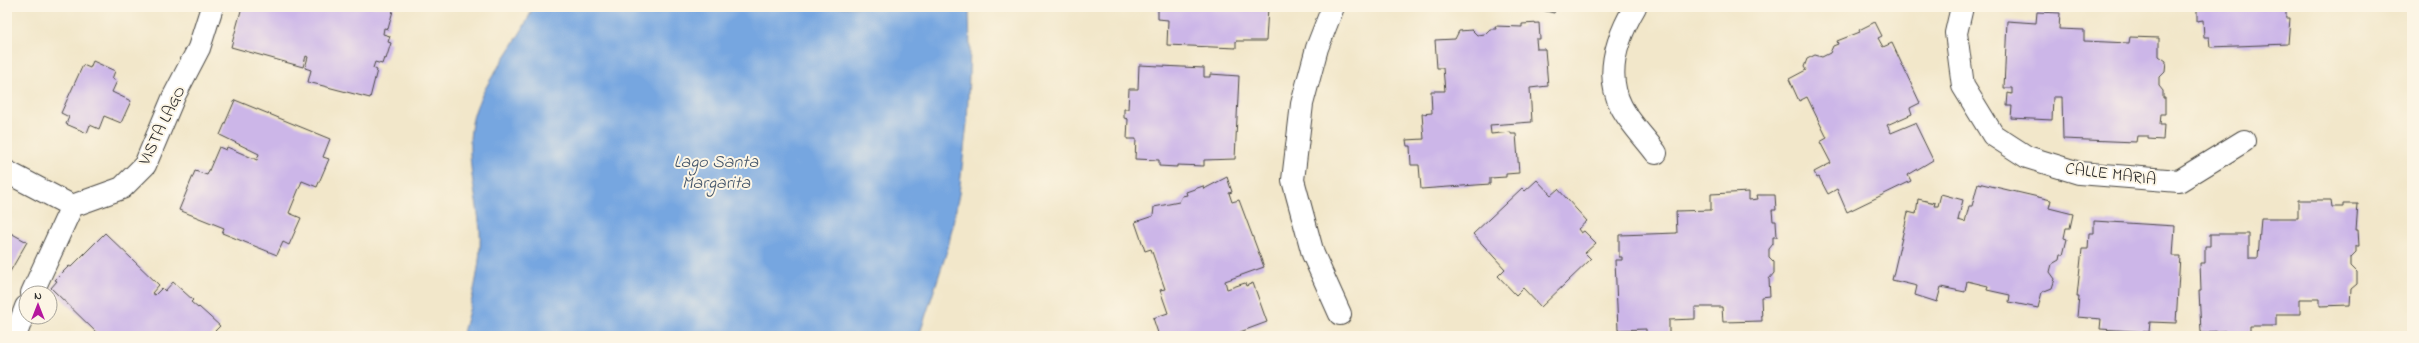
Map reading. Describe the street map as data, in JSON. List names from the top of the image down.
{
  "streets": {
    "street": ["VISTA LAGO", "CALLE MARIA"]
  },
  "water": ["Lago Santa Margarita"],
  "north": "top"
}
